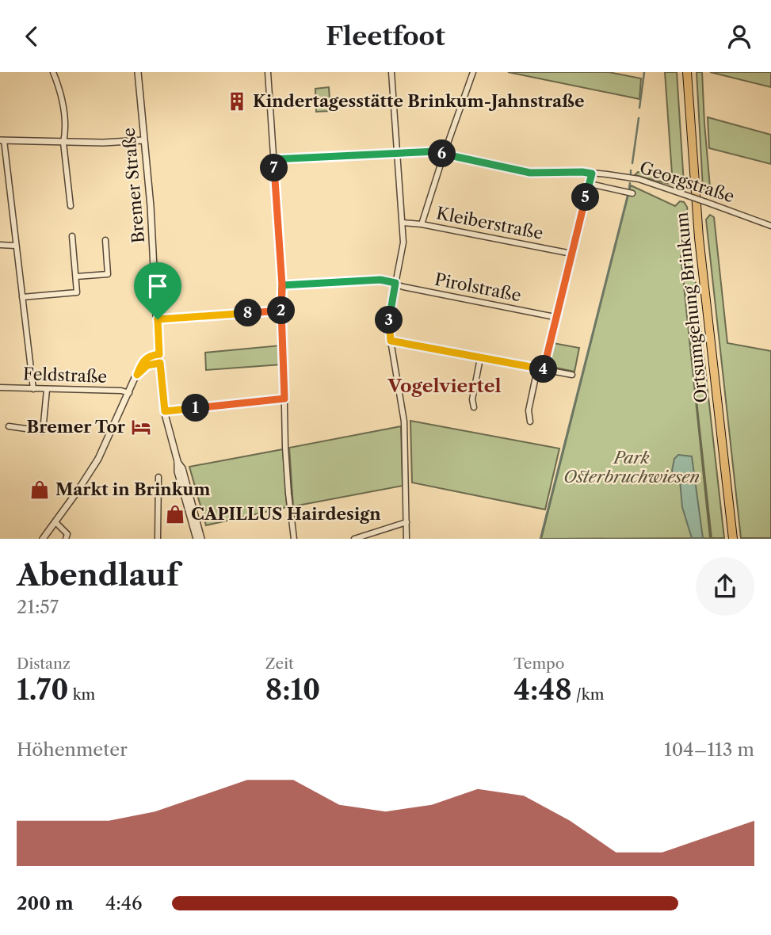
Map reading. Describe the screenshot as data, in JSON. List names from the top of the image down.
{
  "streets": {
    "highway": ["Ortsumgehung Brinkum"],
    "street": [
      "Georgstraße",
      "Bremer Straße",
      "Kleiberstraße",
      "Pirolstraße",
      "Feldstraße"
    ]
  },
  "districts": ["Vogelviertel"],
  "parks": ["Park Osterbruchwiesen"],
  "places": {
    "building": ["Kindertagesstätte Brinkum-Jahnstraße"],
    "hotel": ["Bremer Tor"],
    "shop": ["Markt in Brinkum", "CAPILLUS Hairdesign"]
  },
  "page": {
    "header": "Fleetfoot",
    "pins": [
      "6",
      "7",
      "5",
      "2",
      "8",
      "3",
      "4",
      "1"
    ],
    "heading": ["Abendlauf", "21:57"],
    "stats": [
      ["Distanz", "1.70 km"],
      ["Zeit", "8:10"],
      ["Tempo", "4:48 /km"]
    ],
    "chart": ["Höhenmeter", "104–113 m"],
    "list": [
      {
        "name": "200 m",
        "note": "4:46"
      }
    ]
  }
}
